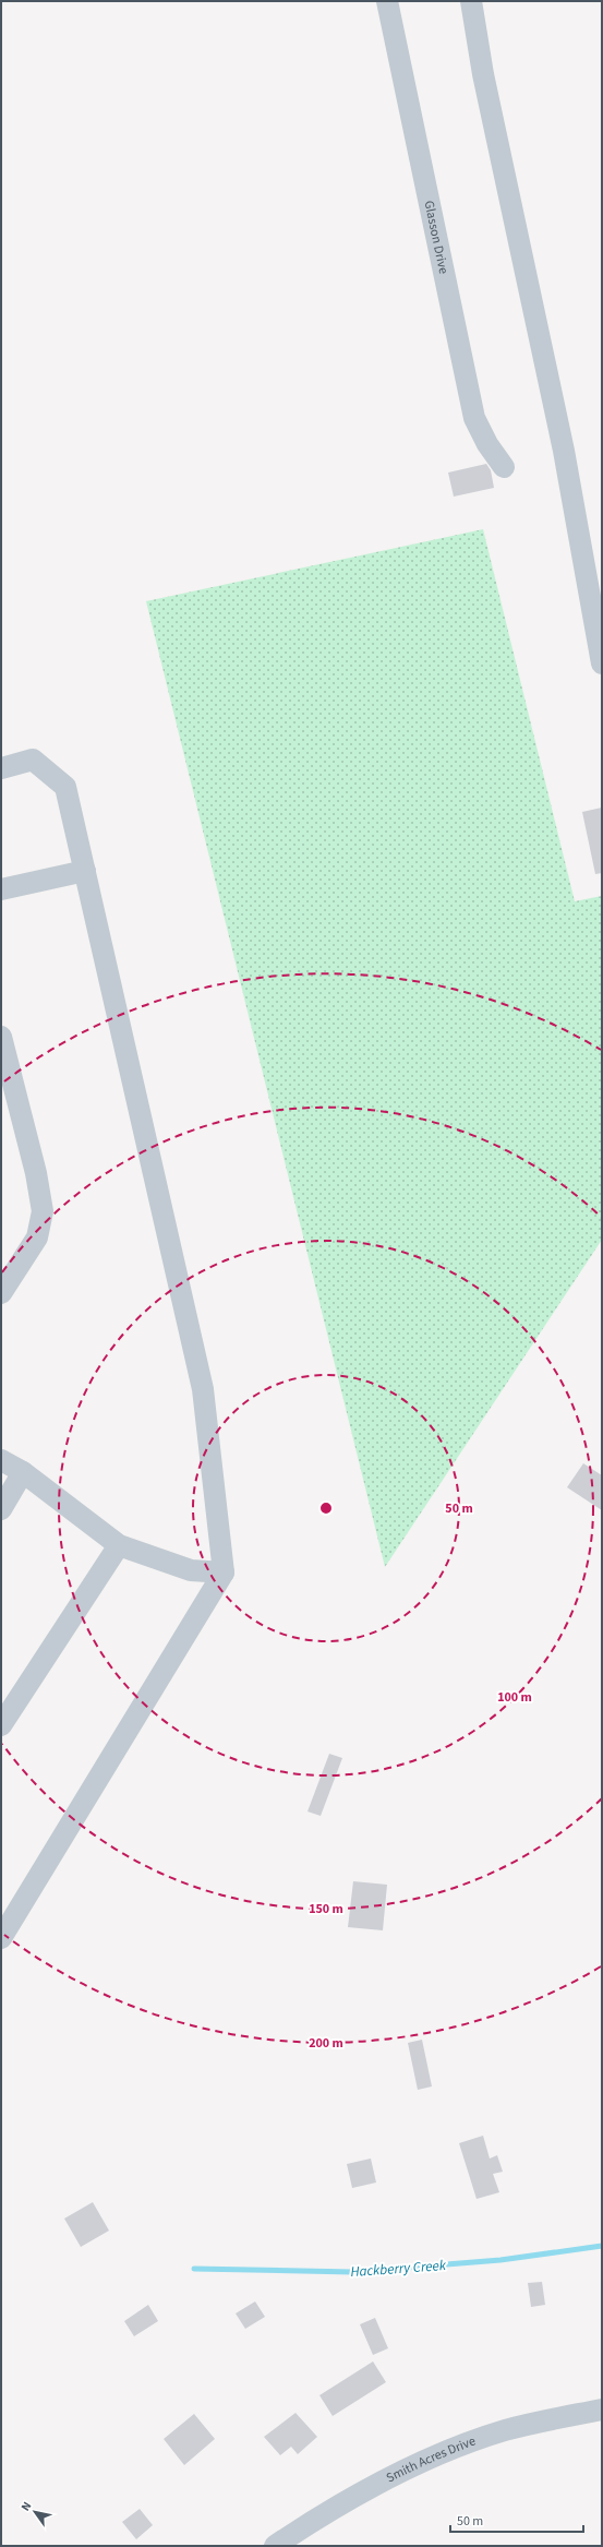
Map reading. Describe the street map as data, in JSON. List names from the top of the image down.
{
  "streets": {
    "street": ["Glasson Drive", "Smith Acres Drive"]
  },
  "water": ["Hackberry Creek"],
  "scale_bar": "50 m",
  "north": "top left",
  "rings": [
    "50 m",
    "100 m",
    "150 m",
    "200 m"
  ]
}
